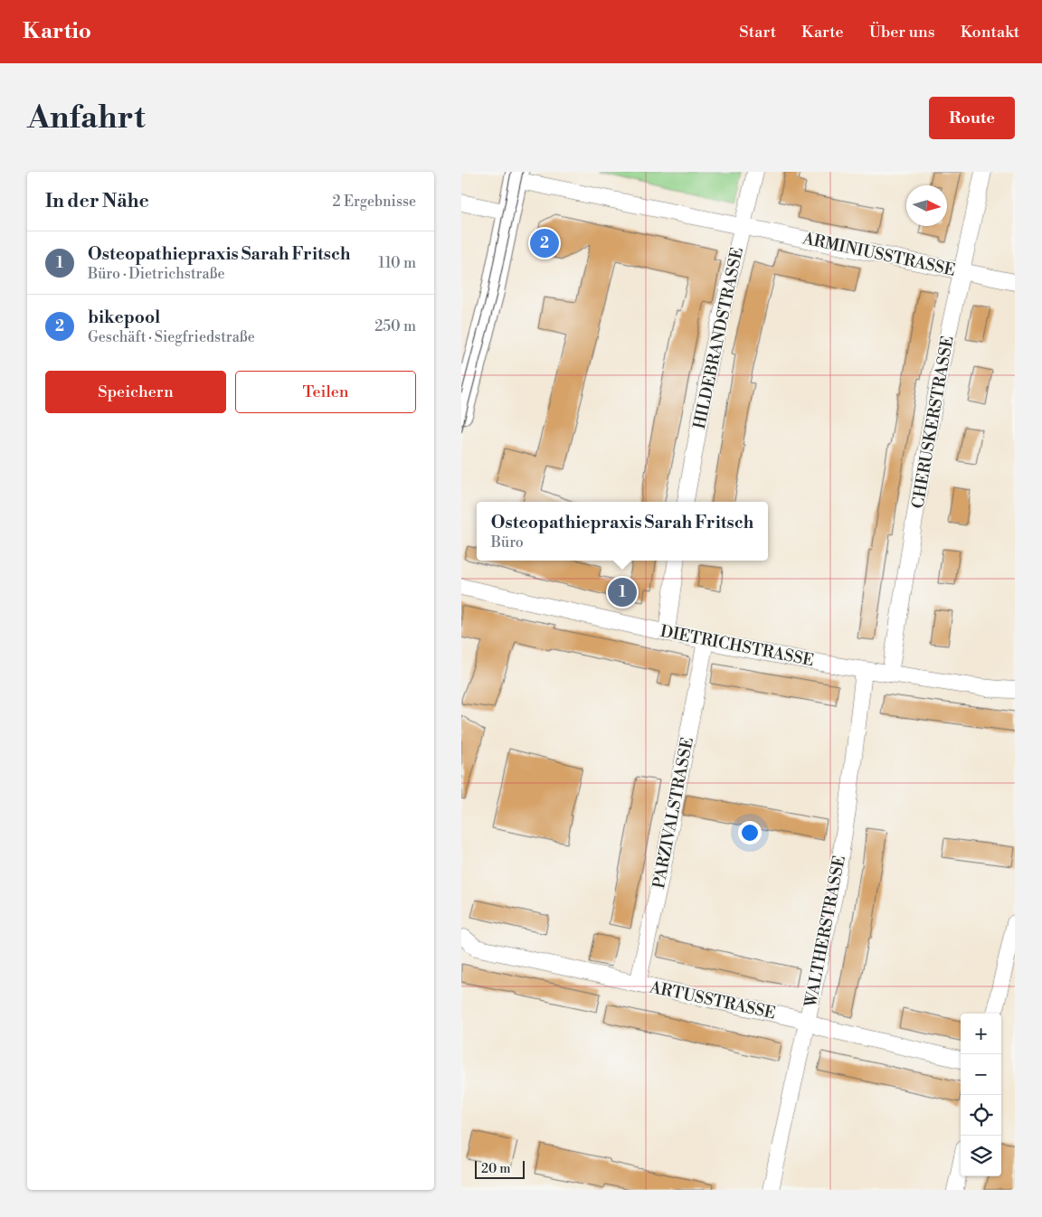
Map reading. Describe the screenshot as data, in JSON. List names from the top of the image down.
{
  "streets": {
    "street": [
      "ARMINIUSSTRASSE",
      "HILDEBRANDSTRASSE",
      "CHERUSKERSTRASSE",
      "DIETRICHSTRASSE",
      "PARZIVALSTRASSE",
      "WALTHERSTRASSE",
      "ARTUSSTRASSE"
    ]
  },
  "crossings": [
    ["ARMINIUSSTRASSE", "HILDEBRANDSTRASSE"],
    ["ARMINIUSSTRASSE", "CHERUSKERSTRASSE"],
    ["CHERUSKERSTRASSE", "DIETRICHSTRASSE"],
    ["DIETRICHSTRASSE", "PARZIVALSTRASSE"],
    ["DIETRICHSTRASSE", "WALTHERSTRASSE"],
    ["PARZIVALSTRASSE", "ARTUSSTRASSE"],
    ["WALTHERSTRASSE", "ARTUSSTRASSE"]
  ],
  "scale_bar": "20 m",
  "north": "right",
  "page": {
    "header": "Kartio",
    "nav": [
      "Start",
      "Karte",
      "Über uns",
      "Kontakt"
    ],
    "buttons": [
      "Route",
      ["Speichern", "Teilen"]
    ],
    "title": "Anfahrt",
    "heading": ["In der Nähe", "2 Ergebnisse"],
    "pins": ["2", "1"],
    "list": [
      {
        "mark": "1",
        "name": "Osteopathiepraxis Sarah Fritsch",
        "note": "Büro · Dietrichstraße",
        "value": "110 m"
      },
      {
        "mark": "2",
        "name": "bikepool",
        "note": "Geschäft · Siegfriedstraße",
        "value": "250 m"
      }
    ],
    "popup": ["Osteopathiepraxis Sarah Fritsch", "Büro"],
    "map_buttons": ["+", "−"],
    "scale": "20 m"
  }
}
